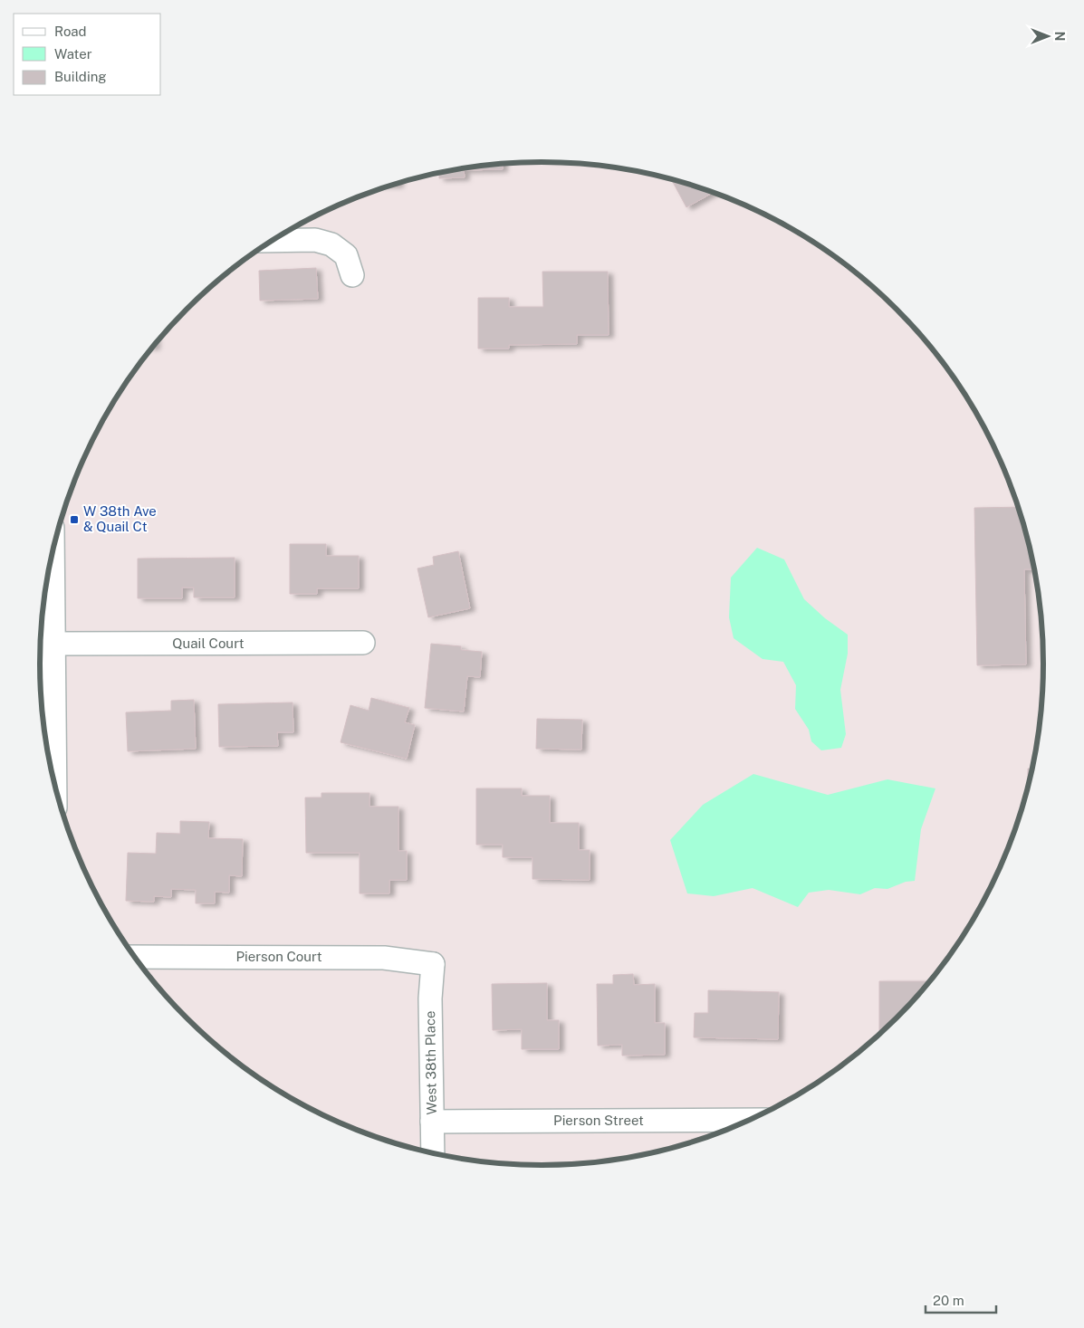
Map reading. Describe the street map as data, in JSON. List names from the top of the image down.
{
  "streets": {
    "street": [
      "Quail Court",
      "Pierson Court",
      "West 38th Place",
      "Pierson Street"
    ]
  },
  "crossings": [
    ["Pierson Court", "West 38th Place"],
    ["West 38th Place", "Pierson Street"]
  ],
  "places": {
    "transit": ["W 38th Ave & Quail Ct"]
  },
  "legend": ["Road", "Water", "Building"],
  "scale_bar": "20 m",
  "north": "right"
}
